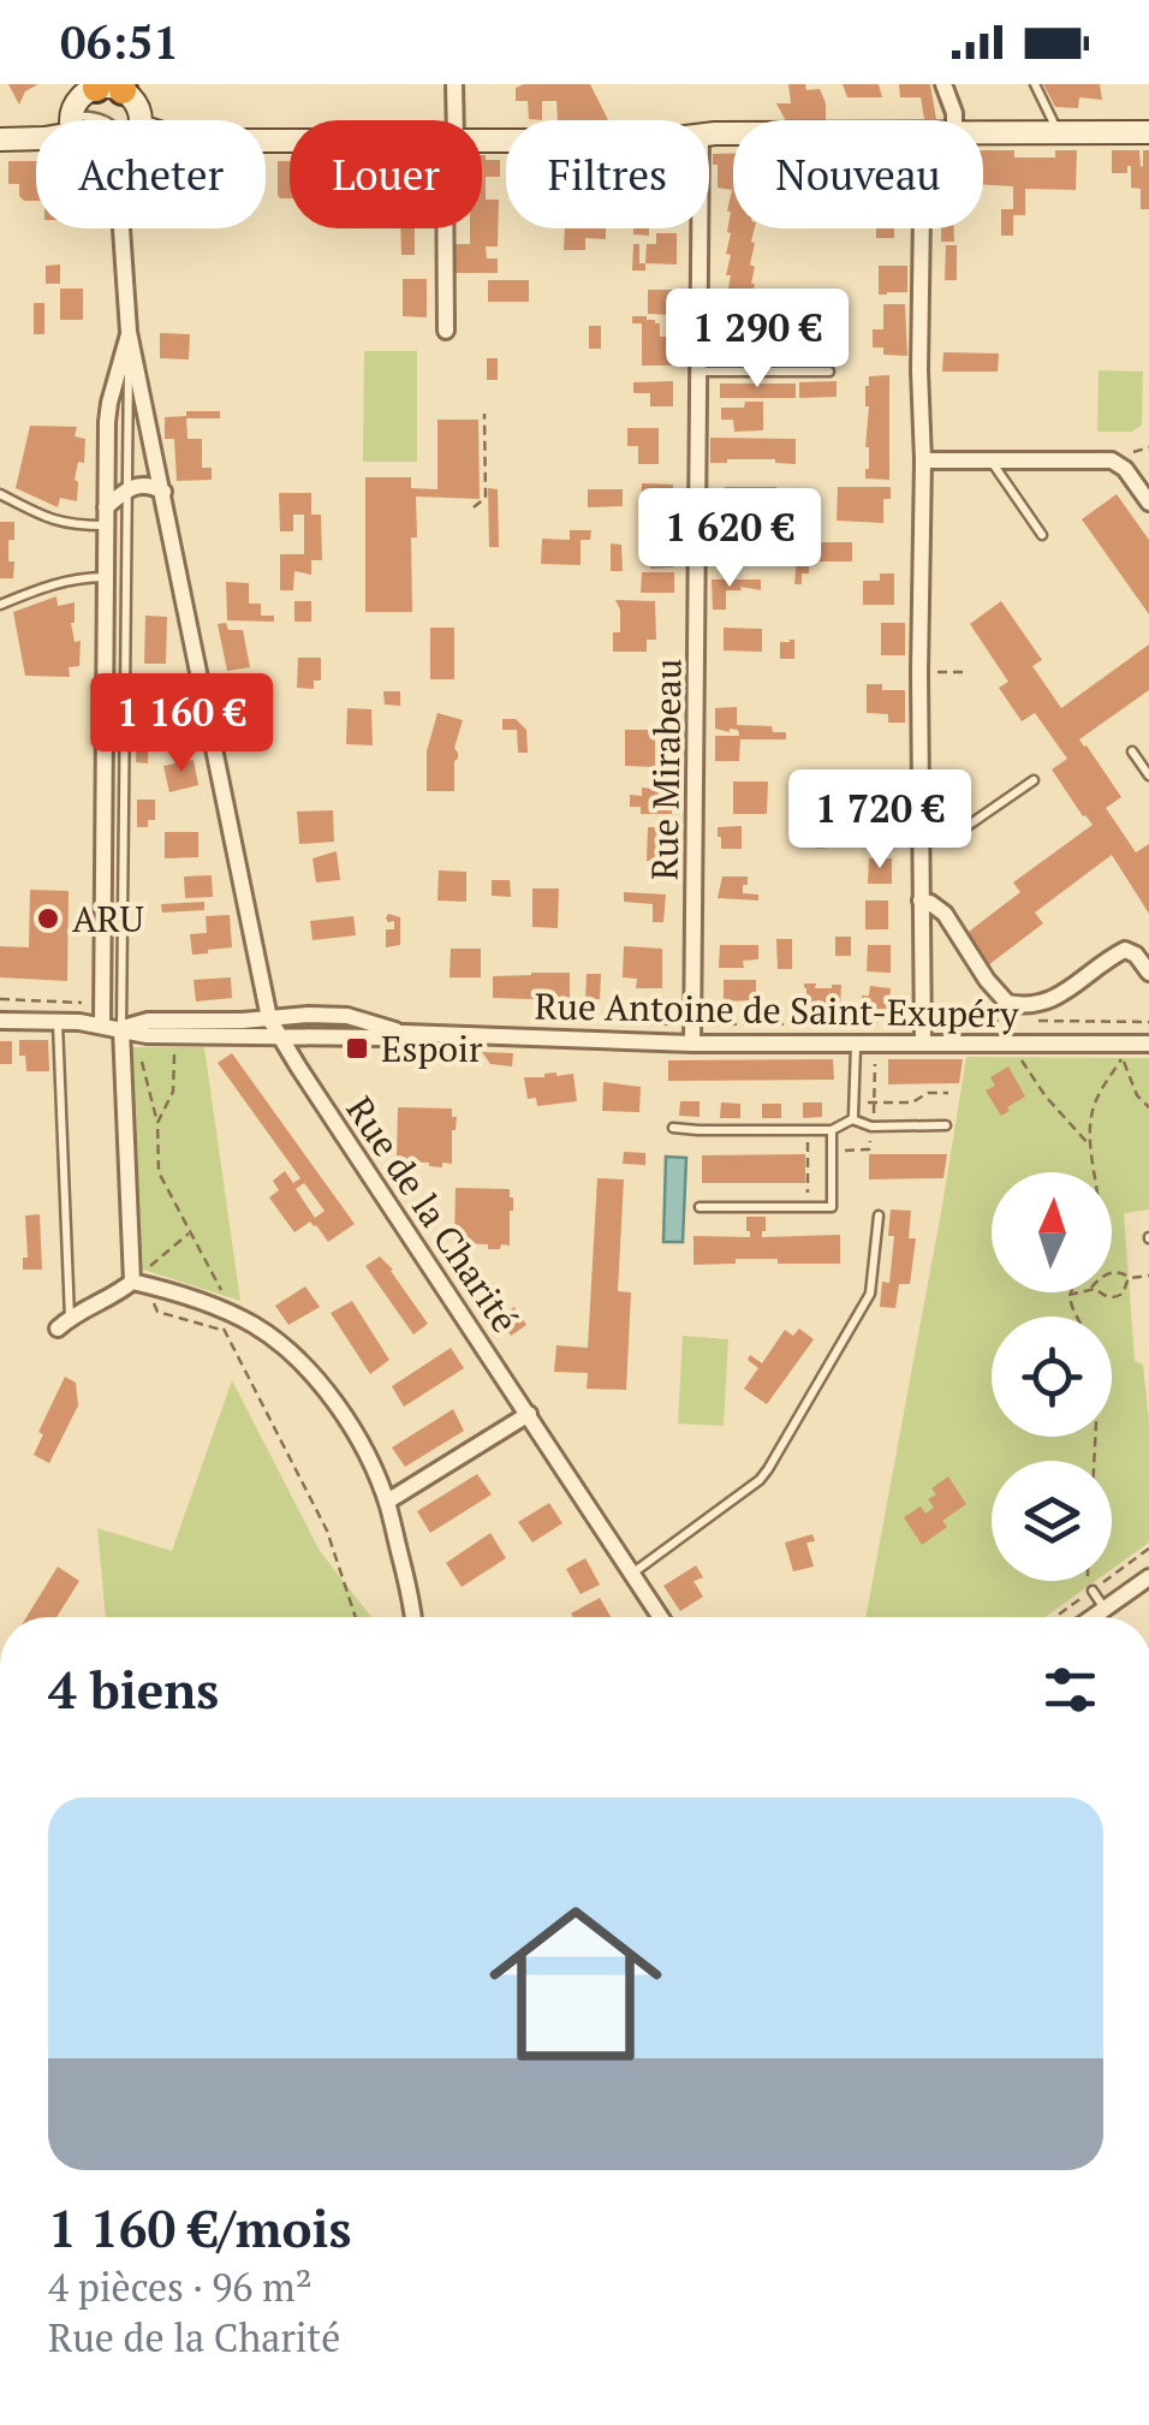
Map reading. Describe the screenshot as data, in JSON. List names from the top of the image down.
{
  "streets": {
    "street": ["Rue Mirabeau", "Rue Antoine de Saint-Exupéry", "Rue de la Charité"]
  },
  "crossings": [
    ["Rue Mirabeau", "Rue Antoine de Saint-Exupéry"],
    ["Rue Antoine de Saint-Exupéry", "Rue de la Charité"]
  ],
  "places": {
    "other": ["ARU"],
    "transit": ["Espoir"]
  },
  "north": "top",
  "page": {
    "status": "06:51",
    "chip": [
      "Acheter",
      "Louer",
      "Filtres",
      "Nouveau"
    ],
    "price": [
      "1 290 €",
      "1 620 €",
      "1 160 €",
      "1 720 €"
    ],
    "heading": "4 biens",
    "list": [
      {
        "name": "1 160 €/mois",
        "note": "4 pièces · 96 m² · Rue de la Charité"
      }
    ]
  }
}
